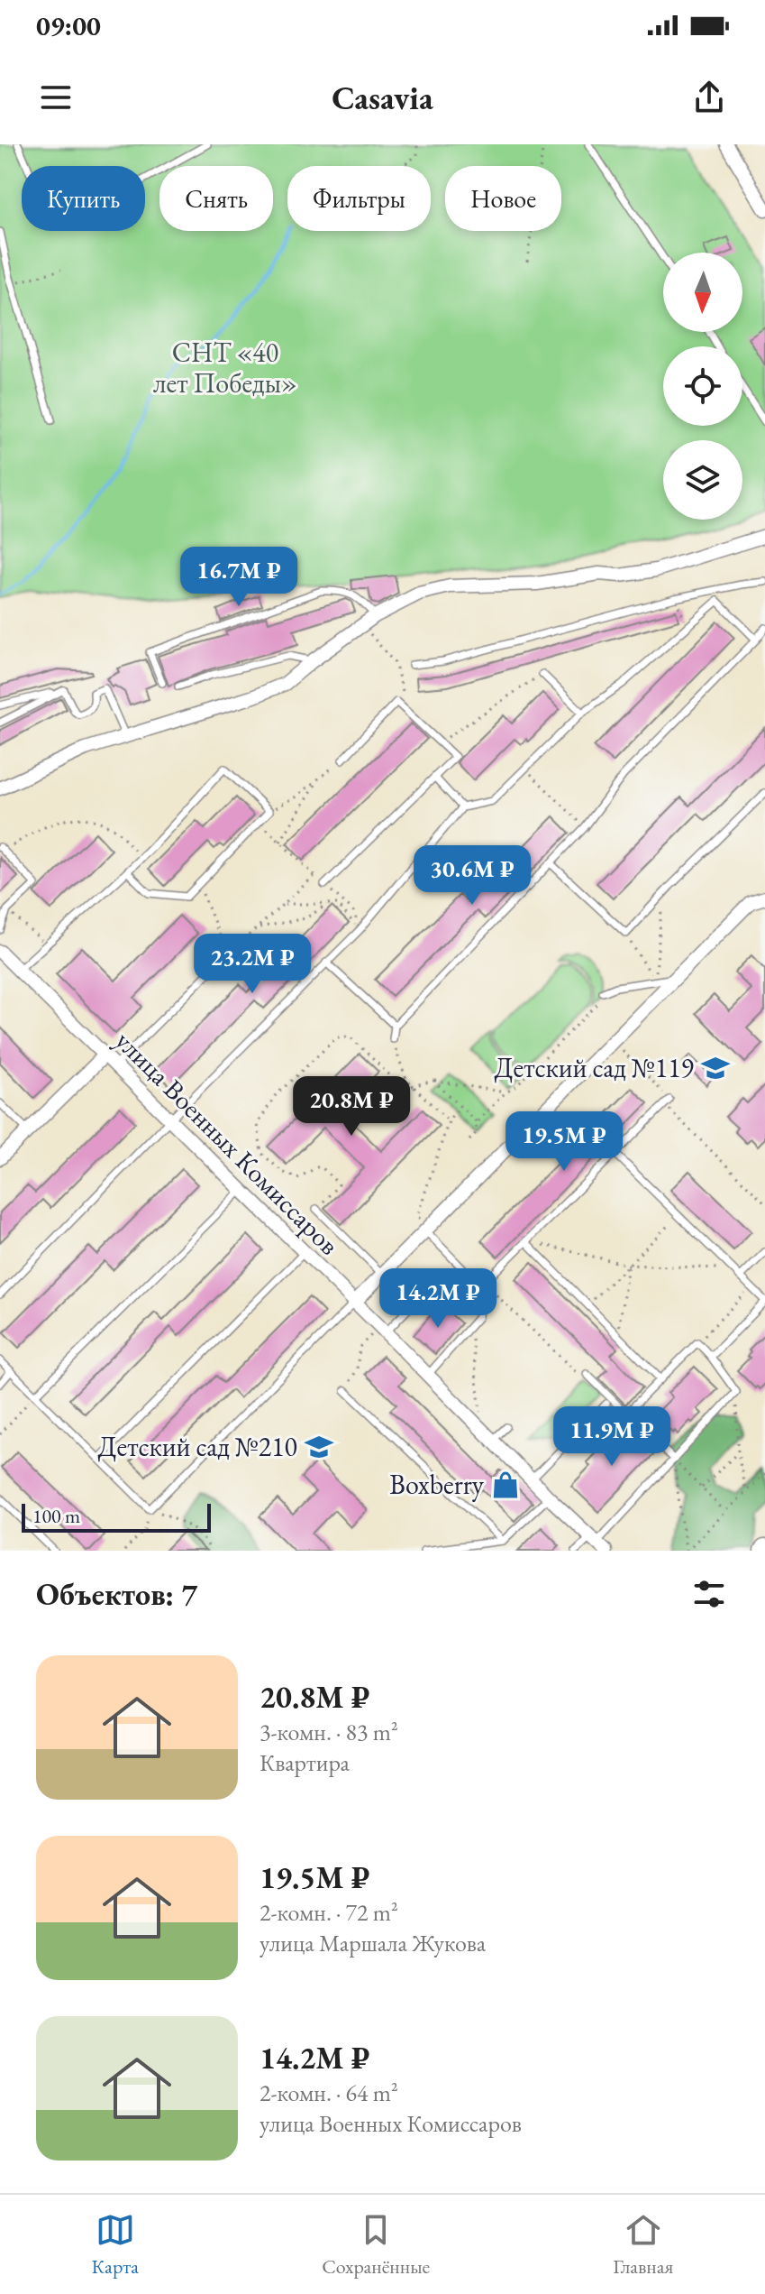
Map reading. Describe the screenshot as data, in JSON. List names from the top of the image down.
{
  "streets": {
    "street": ["улица Военных Комиссаров"]
  },
  "parks": ["СНТ «40 лет Победы»"],
  "places": {
    "school or university": ["Детский сад №119", "Детский сад №210"],
    "shop": ["Boxberry"]
  },
  "scale_bar": "100 m",
  "north": "bottom",
  "page": {
    "status": "09:00",
    "header": "Casavia",
    "chip": [
      "Купить",
      "Снять",
      "Фильтры",
      "Новое"
    ],
    "price": [
      "16.7M ₽",
      "30.6M ₽",
      "23.2M ₽",
      "20.8M ₽",
      "19.5M ₽",
      "14.2M ₽",
      "11.9M ₽"
    ],
    "scale": "100 m",
    "heading": "Объектов: 7",
    "list": [
      {
        "name": "20.8M ₽",
        "note": "3-комн. · 83 m² · Квартира"
      },
      {
        "name": "19.5M ₽",
        "note": "2-комн. · 72 m² · улица Маршала Жукова"
      },
      {
        "name": "14.2M ₽",
        "note": "2-комн. · 64 m² · улица Военных Комиссаров"
      }
    ],
    "tabs": ["Карта", "Сохранённые", "Главная"]
  }
}
